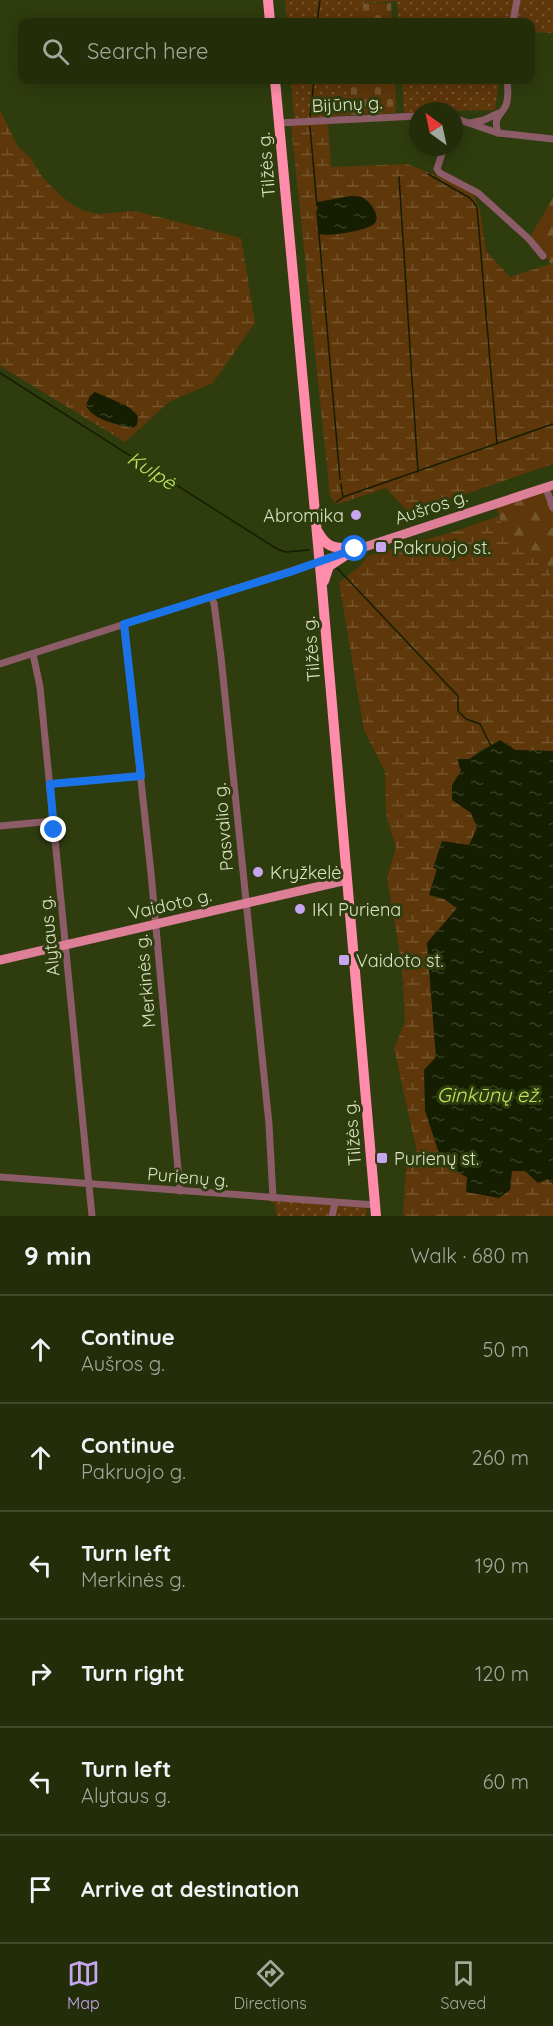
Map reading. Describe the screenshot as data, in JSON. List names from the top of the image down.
{
  "streets": {
    "highway": ["Tilžės g."],
    "main road": ["Aušros g.", "Vaidoto g."],
    "street": [
      "Bijūnų g.",
      "Pasvalio g.",
      "Alytaus g.",
      "Merkinės g.",
      "Purienų g."
    ]
  },
  "crossings": [
    ["Bijūnų g.", "Tilžės g."],
    ["Tilžės g.", "Aušros g."],
    ["Tilžės g.", "Vaidoto g."],
    ["Tilžės g.", "Purienų g."],
    ["Pasvalio g.", "Vaidoto g."],
    ["Pasvalio g.", "Purienų g."],
    ["Vaidoto g.", "Alytaus g."],
    ["Vaidoto g.", "Merkinės g."],
    ["Alytaus g.", "Purienų g."],
    ["Merkinės g.", "Purienų g."]
  ],
  "water": ["Kulpė", "Ginkūnų ež."],
  "places": {
    "other": ["Abromika", "Kryžkelė", "IKI Puriena"],
    "transit": ["Pakruojo st.", "Vaidoto st.", "Purienų st."]
  },
  "north": "top left",
  "page": {
    "search": "Search here",
    "heading": ["9 min", "Walk · 680 m"],
    "list": [
      ["Continue", "Aušros g.", "50 m"],
      ["Continue", "Pakruojo g.", "260 m"],
      ["Turn left", "Merkinės g.", "190 m"],
      ["Turn right", "120 m"],
      ["Turn left", "Alytaus g.", "60 m"],
      "Arrive at destination"
    ],
    "nav": ["Map", "Directions", "Saved"]
  }
}
